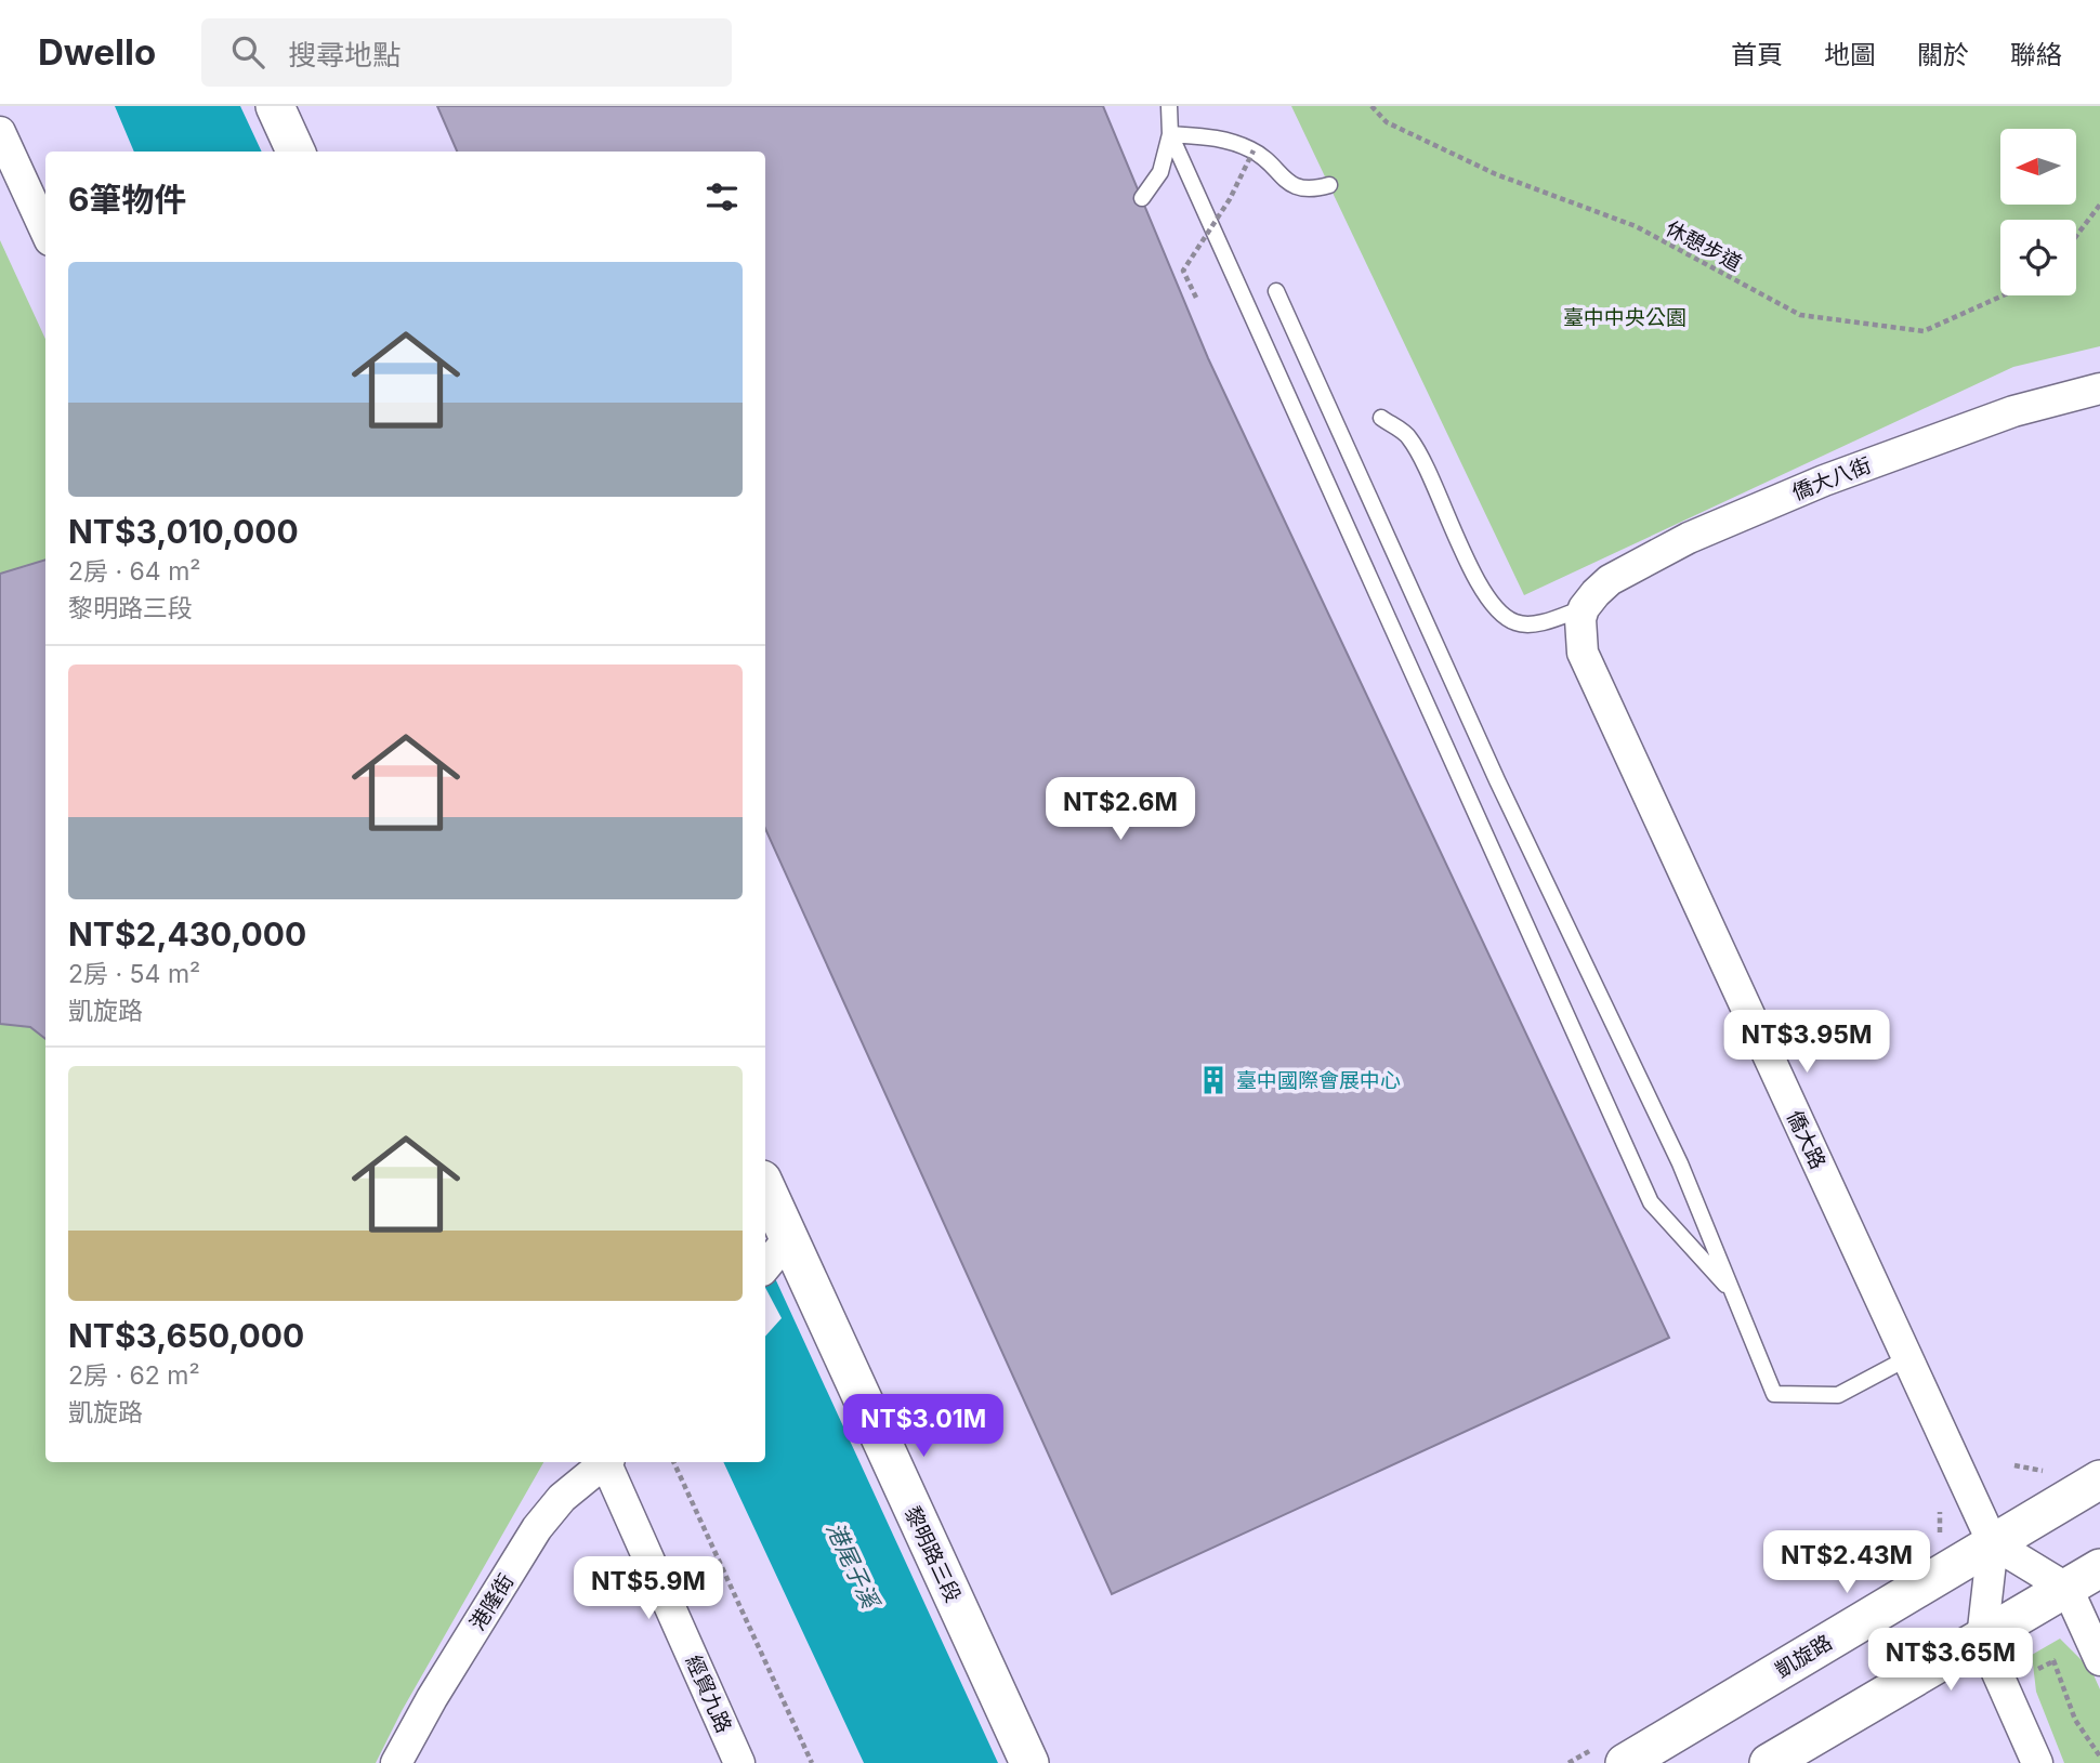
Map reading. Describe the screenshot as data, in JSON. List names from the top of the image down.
{
  "streets": {
    "street": [
      "僑大八街",
      "僑大路",
      "黎明路三段",
      "港隆街",
      "凱旋路",
      "經貿九路"
    ],
    "path": ["休憩步道"]
  },
  "crossings": [
    ["僑大八街", "僑大路"],
    ["僑大路", "凱旋路"]
  ],
  "water": ["港尾子溪"],
  "parks": ["臺中中央公園"],
  "places": {
    "building": ["臺中國際會展中心"]
  },
  "north": "left",
  "page": {
    "header": "Dwello",
    "search": "搜尋地點",
    "nav": [
      "首頁",
      "地圖",
      "關於",
      "聯絡"
    ],
    "heading": "6筆物件",
    "list": [
      {
        "name": "NT$3,010,000",
        "note": "2房 · 64 m² · 黎明路三段"
      },
      {
        "name": "NT$2,430,000",
        "note": "2房 · 54 m² · 凱旋路"
      },
      {
        "name": "NT$3,650,000",
        "note": "2房 · 62 m² · 凱旋路"
      }
    ],
    "price": [
      "NT$2.6M",
      "NT$3.95M",
      "NT$3.01M",
      "NT$2.43M",
      "NT$5.9M",
      "NT$3.65M"
    ]
  }
}
